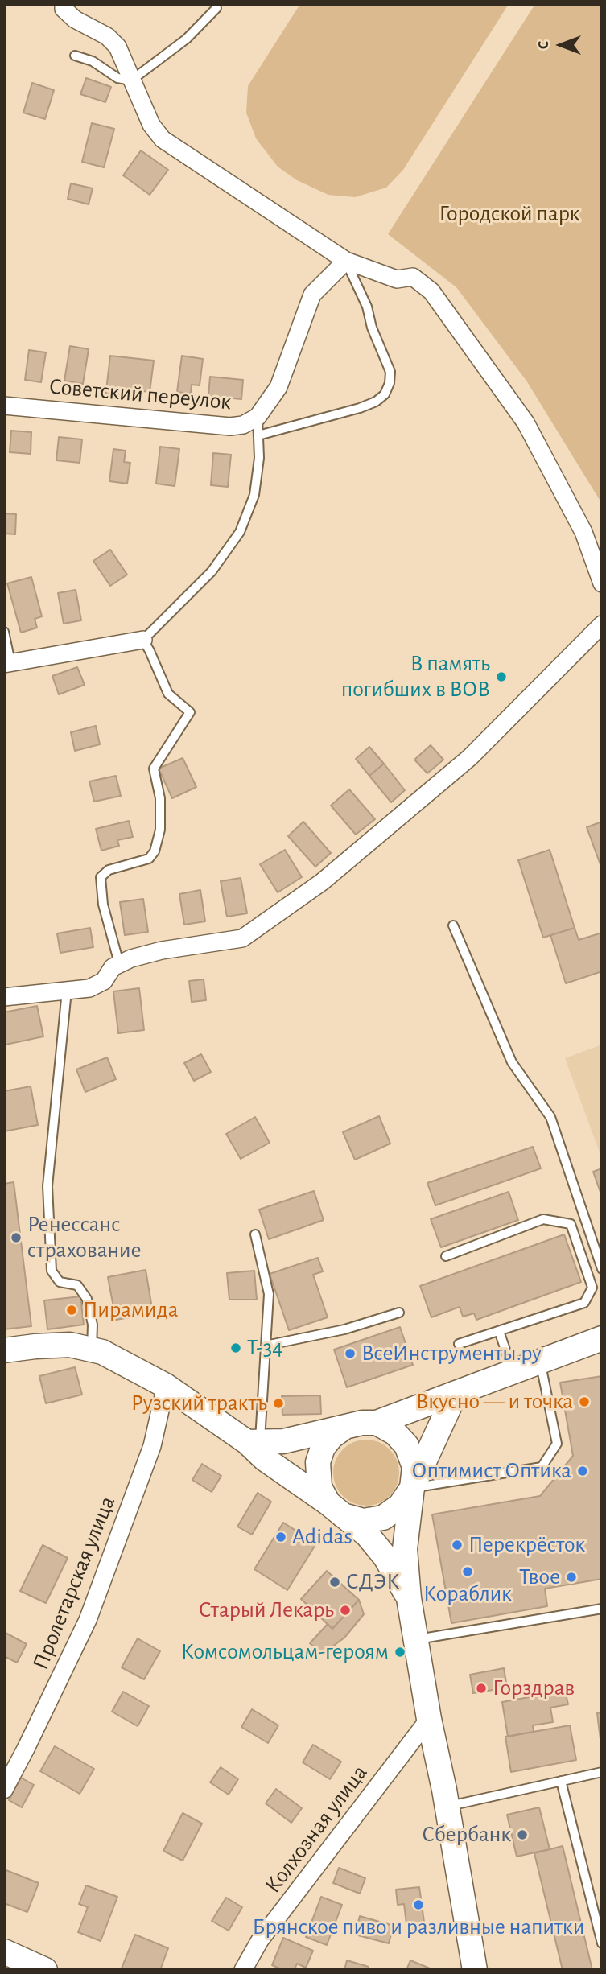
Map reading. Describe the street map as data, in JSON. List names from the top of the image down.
{
  "streets": {
    "street": ["Советский переулок", "Пролетарская улица", "Колхозная улица"]
  },
  "parks": ["Городской парк"],
  "places": [
    "В память погибших в ВОВ",
    "Ренессанс страхование",
    "Пирамида",
    "Т-34",
    "ВсеИнструменты.ру",
    "Вкусно — и точка",
    "Рузский трактъ",
    "Оптимист Оптика",
    "Adidas",
    "Перекрёсток",
    "Кораблик",
    "Твое",
    "СДЭК",
    "Старый Лекарь",
    "Комсомольцам-героям",
    "Горздрав",
    "Сбербанк",
    "Брянское пиво и разливные напитки"
  ],
  "north": "left"
}
